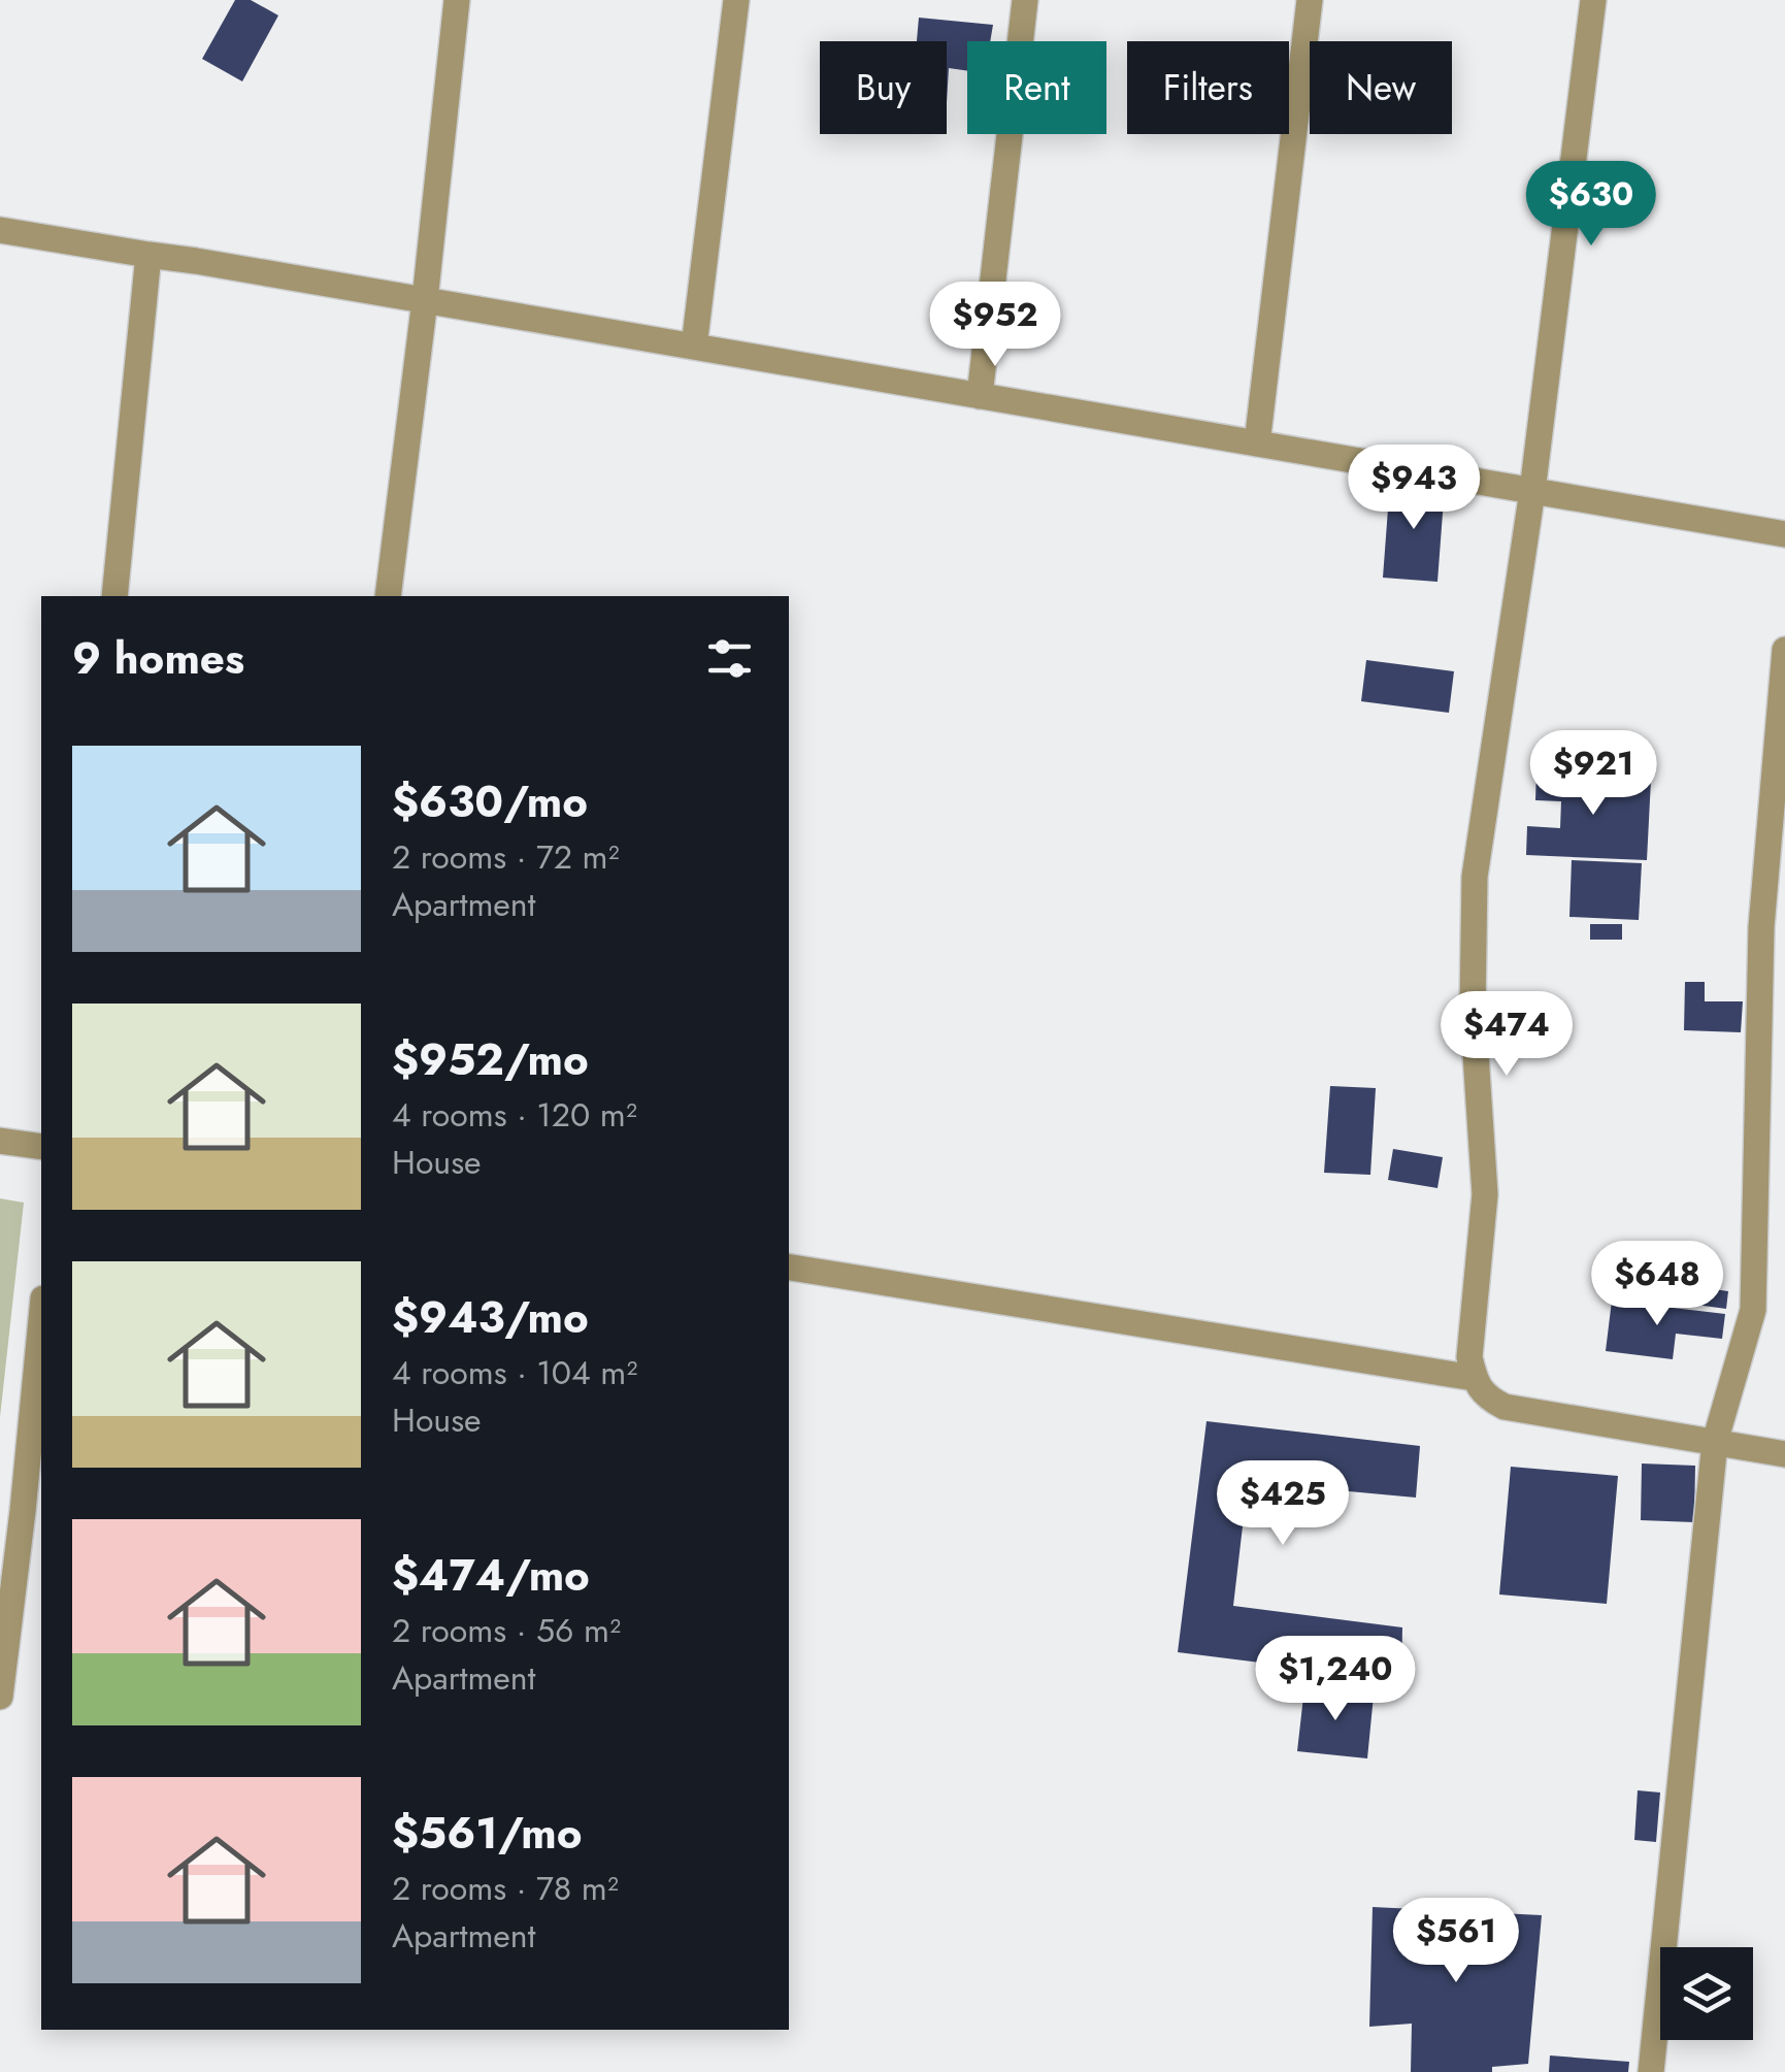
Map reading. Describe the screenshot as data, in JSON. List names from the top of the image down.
{
  "page": {
    "chip": [
      "Buy",
      "Rent",
      "Filters",
      "New"
    ],
    "price": [
      "$630",
      "$952",
      "$943",
      "$921",
      "$474",
      "$648",
      "$425",
      "$1,240",
      "$561"
    ],
    "heading": "9 homes",
    "list": [
      {
        "name": "$630/mo",
        "note": "2 rooms · 72 m² · Apartment"
      },
      {
        "name": "$952/mo",
        "note": "4 rooms · 120 m² · House"
      },
      {
        "name": "$943/mo",
        "note": "4 rooms · 104 m² · House"
      },
      {
        "name": "$474/mo",
        "note": "2 rooms · 56 m² · Apartment"
      },
      {
        "name": "$561/mo",
        "note": "2 rooms · 78 m² · Apartment"
      }
    ]
  }
}
